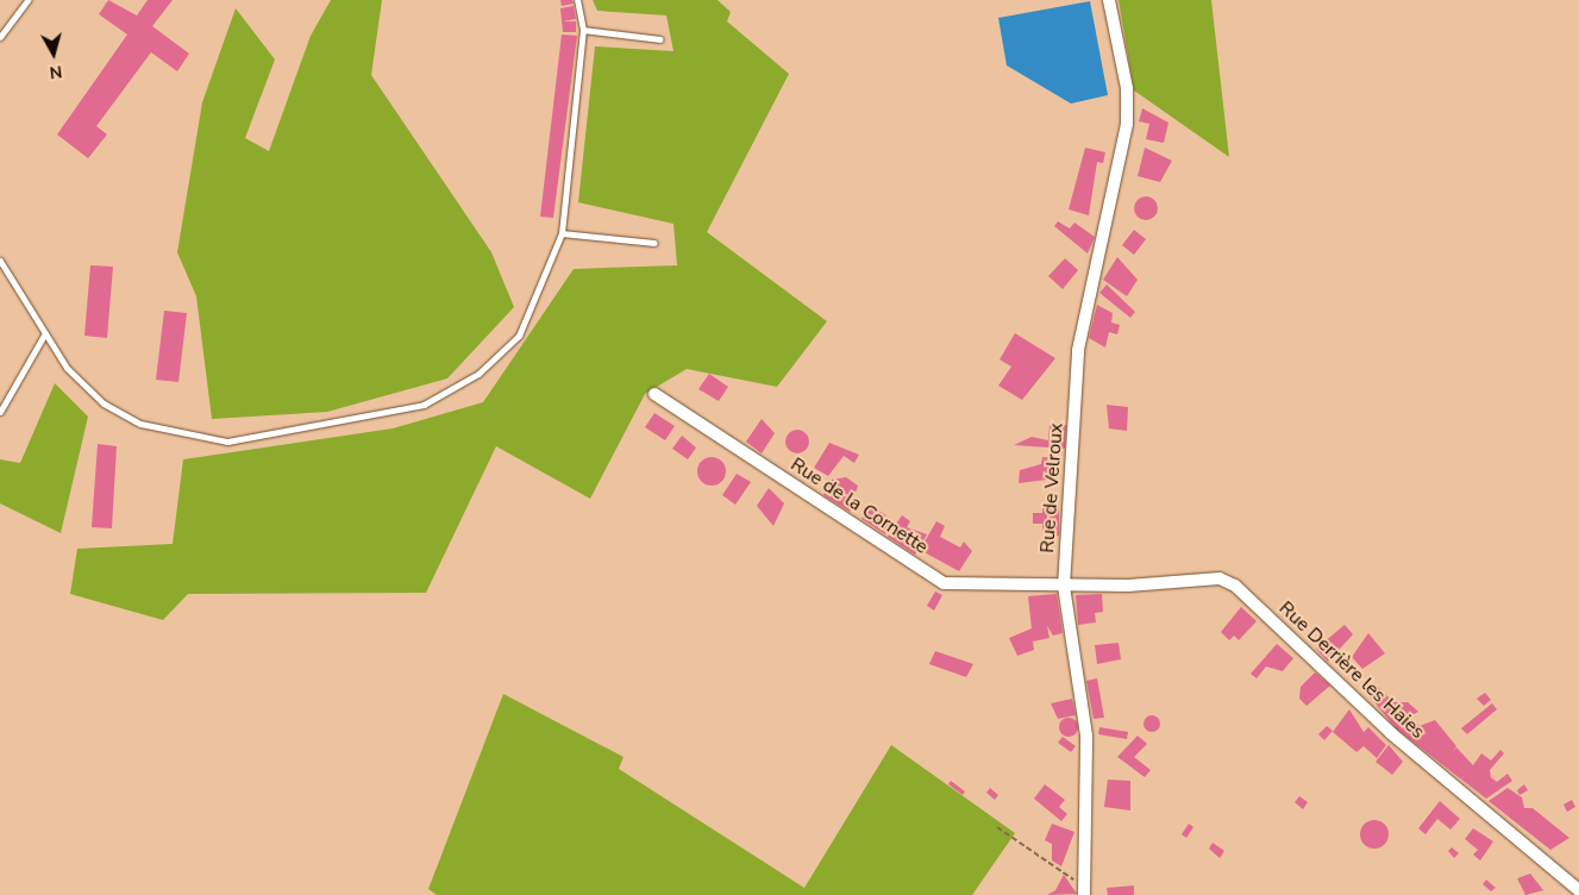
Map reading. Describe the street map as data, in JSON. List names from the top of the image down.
{
  "streets": {
    "street": ["Rue de Velroux", "Rue de la Cornette", "Rue Derrière les Haies"]
  },
  "crossings": [
    ["Rue de Velroux", "Rue de la Cornette"],
    ["Rue de Velroux", "Rue Derrière les Haies"],
    ["Rue de la Cornette", "Rue Derrière les Haies"]
  ],
  "north": "bottom"
}
